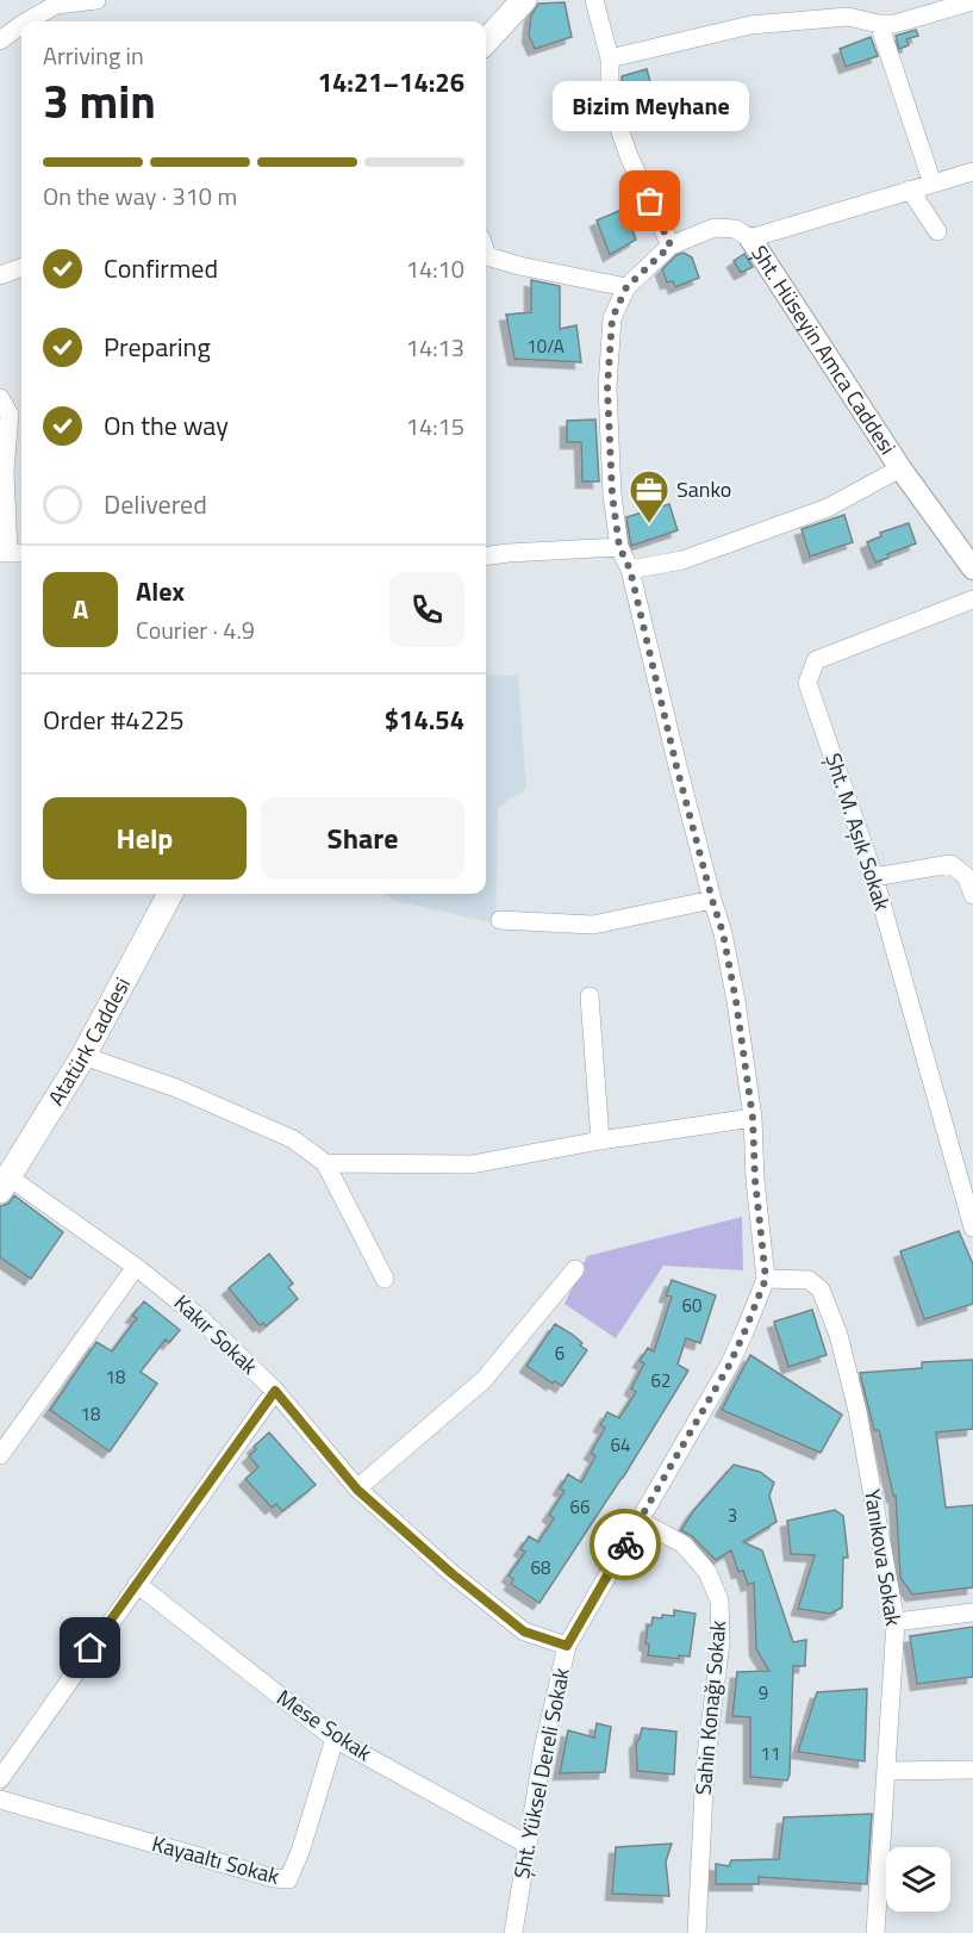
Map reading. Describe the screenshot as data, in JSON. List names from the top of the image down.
{
  "streets": {
    "main road": ["Atatürk Caddesi"],
    "street": [
      "Şht. Hüseyin Amca Caddesi",
      "Şht. M. Aşık Sokak",
      "Kakır Sokak",
      "Yanıkova Sokak",
      "Sahin Konağı Sokak",
      "Mese Sokak",
      "Şht. Yüksel Dereli Sokak",
      "Kayaaltı Sokak"
    ]
  },
  "crossings": [
    ["Şht. Hüseyin Amca Caddesi", "Şht. Yüksel Dereli Sokak"],
    ["Atatürk Caddesi", "Kakır Sokak"],
    ["Kakır Sokak", "Şht. Yüksel Dereli Sokak"],
    ["Yanıkova Sokak", "Şht. Yüksel Dereli Sokak"],
    ["Sahin Konağı Sokak", "Şht. Yüksel Dereli Sokak"],
    ["Mese Sokak", "Şht. Yüksel Dereli Sokak"],
    ["Mese Sokak", "Kayaaltı Sokak"]
  ],
  "places": {
    "other": ["Bizim Meyhane"],
    "office": ["Sanko"]
  },
  "house_numbers": [
    "10/A",
    "60",
    "6",
    "18",
    "62",
    "18",
    "64",
    "66",
    "3",
    "68",
    "9",
    "11"
  ],
  "page": {
    "heading": ["3 min", "Arriving in", "14:21–14:26"],
    "panel": [
      "Alex",
      "Courier · 4.9",
      "Order #4225",
      "$14.54"
    ],
    "bubble": "Bizim Meyhane",
    "bar": "On the way · 310 m",
    "list": [
      ["Confirmed", "14:10"],
      ["Preparing", "14:13"],
      ["On the way", "14:15"],
      "Delivered"
    ],
    "round": "A",
    "buttons": ["Help", "Share"]
  }
}
